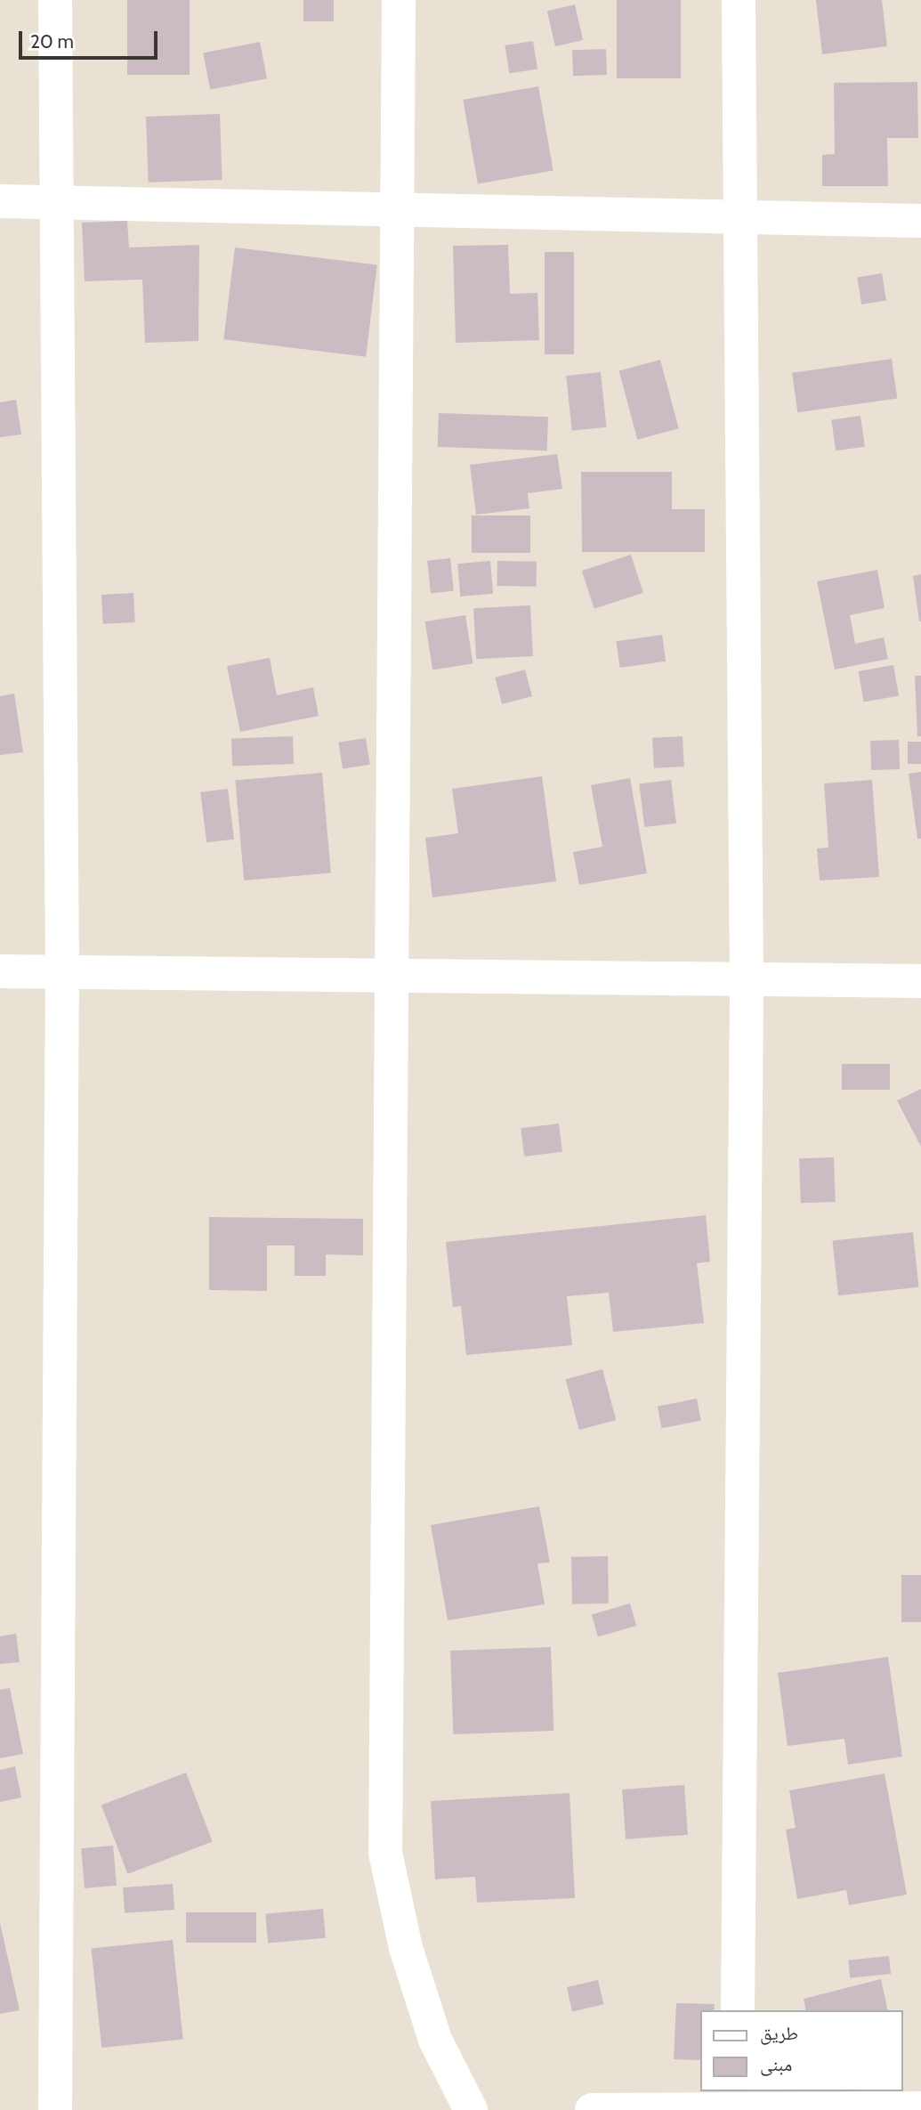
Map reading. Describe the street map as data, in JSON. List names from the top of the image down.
{
  "legend": ["طريق", "مبنى"],
  "scale_bar": "20 m"
}
